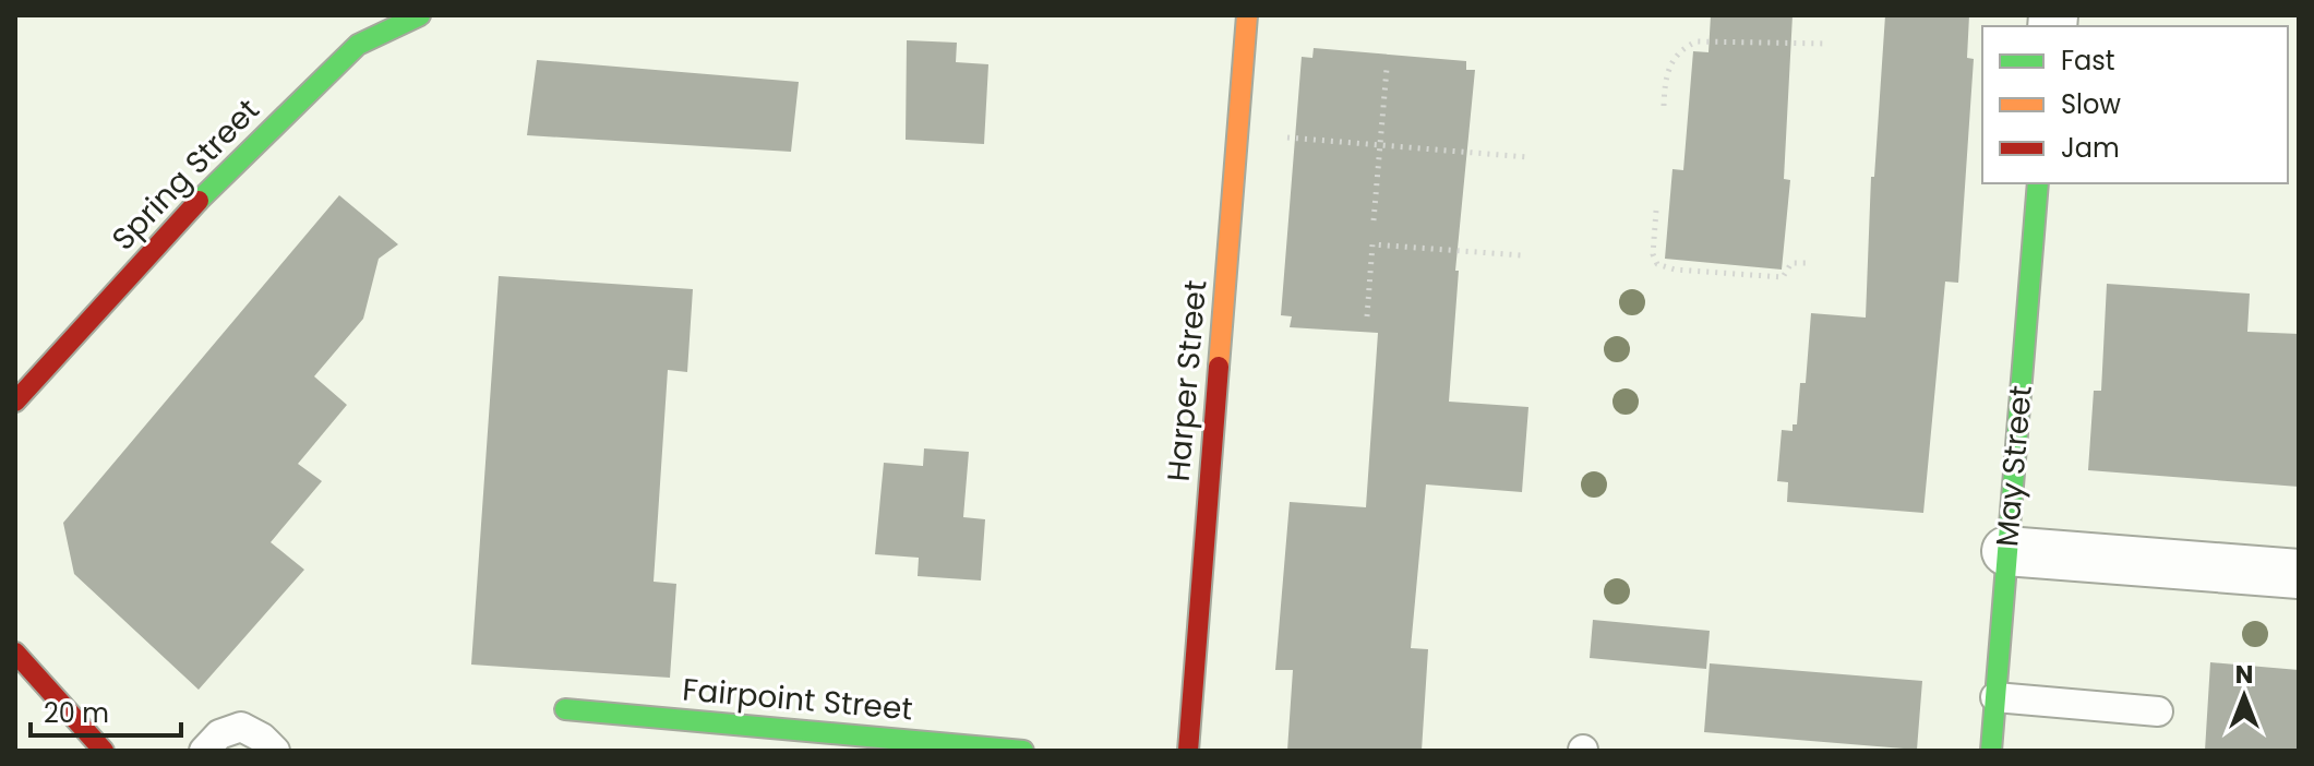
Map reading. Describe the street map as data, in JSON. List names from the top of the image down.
{
  "streets": {
    "street": [
      "Spring Street",
      "Harper Street",
      "May Street",
      "Fairpoint Street"
    ]
  },
  "legend": ["Fast", "Slow", "Jam"],
  "scale_bar": "20 m",
  "north": "top"
}
